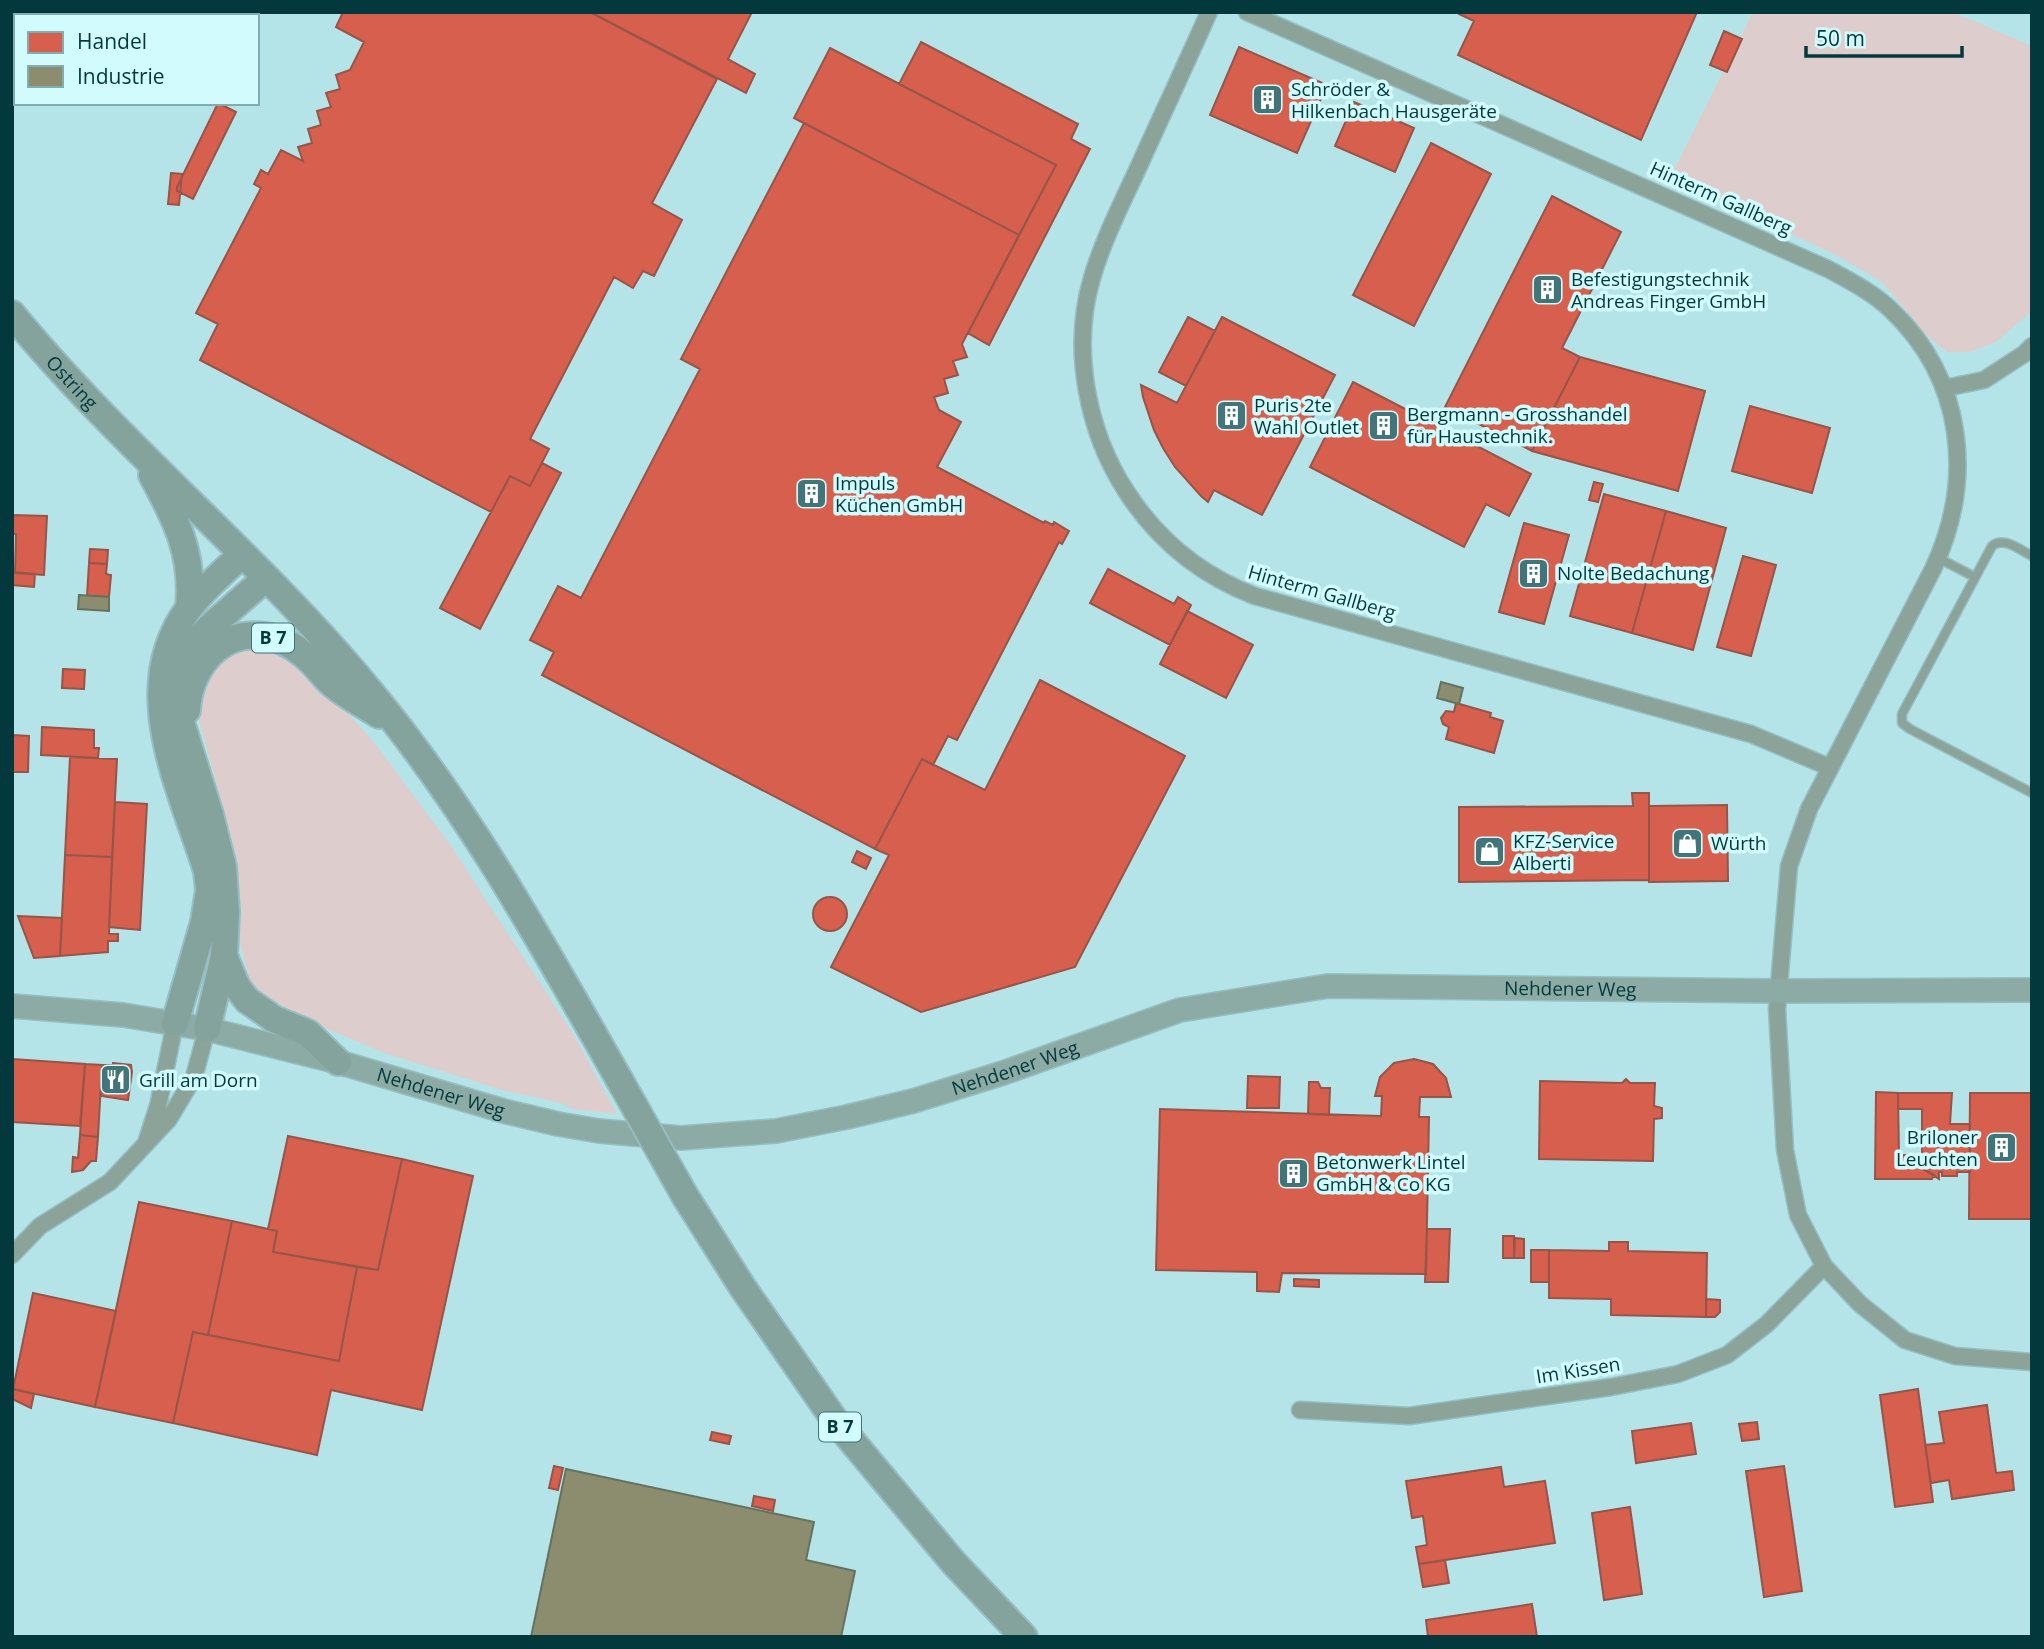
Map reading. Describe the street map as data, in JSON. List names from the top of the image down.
{
  "streets": {
    "main road": ["Ostring", "B 7"],
    "street": ["Hinterm Gallberg", "Nehdener Weg", "Im Kissen"]
  },
  "crossings": [
    ["Hinterm Gallberg", "Nehdener Weg"],
    ["Ostring", "B 7"],
    ["B 7", "Nehdener Weg"]
  ],
  "places": {
    "building": [
      "Schröder & Hilkenbach Hausgeräte",
      "Befestigungstechnik Andreas Finger GmbH",
      "Puris 2te Wahl Outlet",
      "Bergmann - Grosshandel für Haustechnik.",
      "Impuls Küchen GmbH",
      "Nolte Bedachung",
      "Briloner Leuchten",
      "Betonwerk Lintel GmbH & Co KG"
    ],
    "shop": ["Würth", "KFZ-Service Alberti"],
    "restaurant": ["Grill am Dorn"]
  },
  "legend": ["Handel", "Industrie"],
  "scale_bar": "50 m"
}
